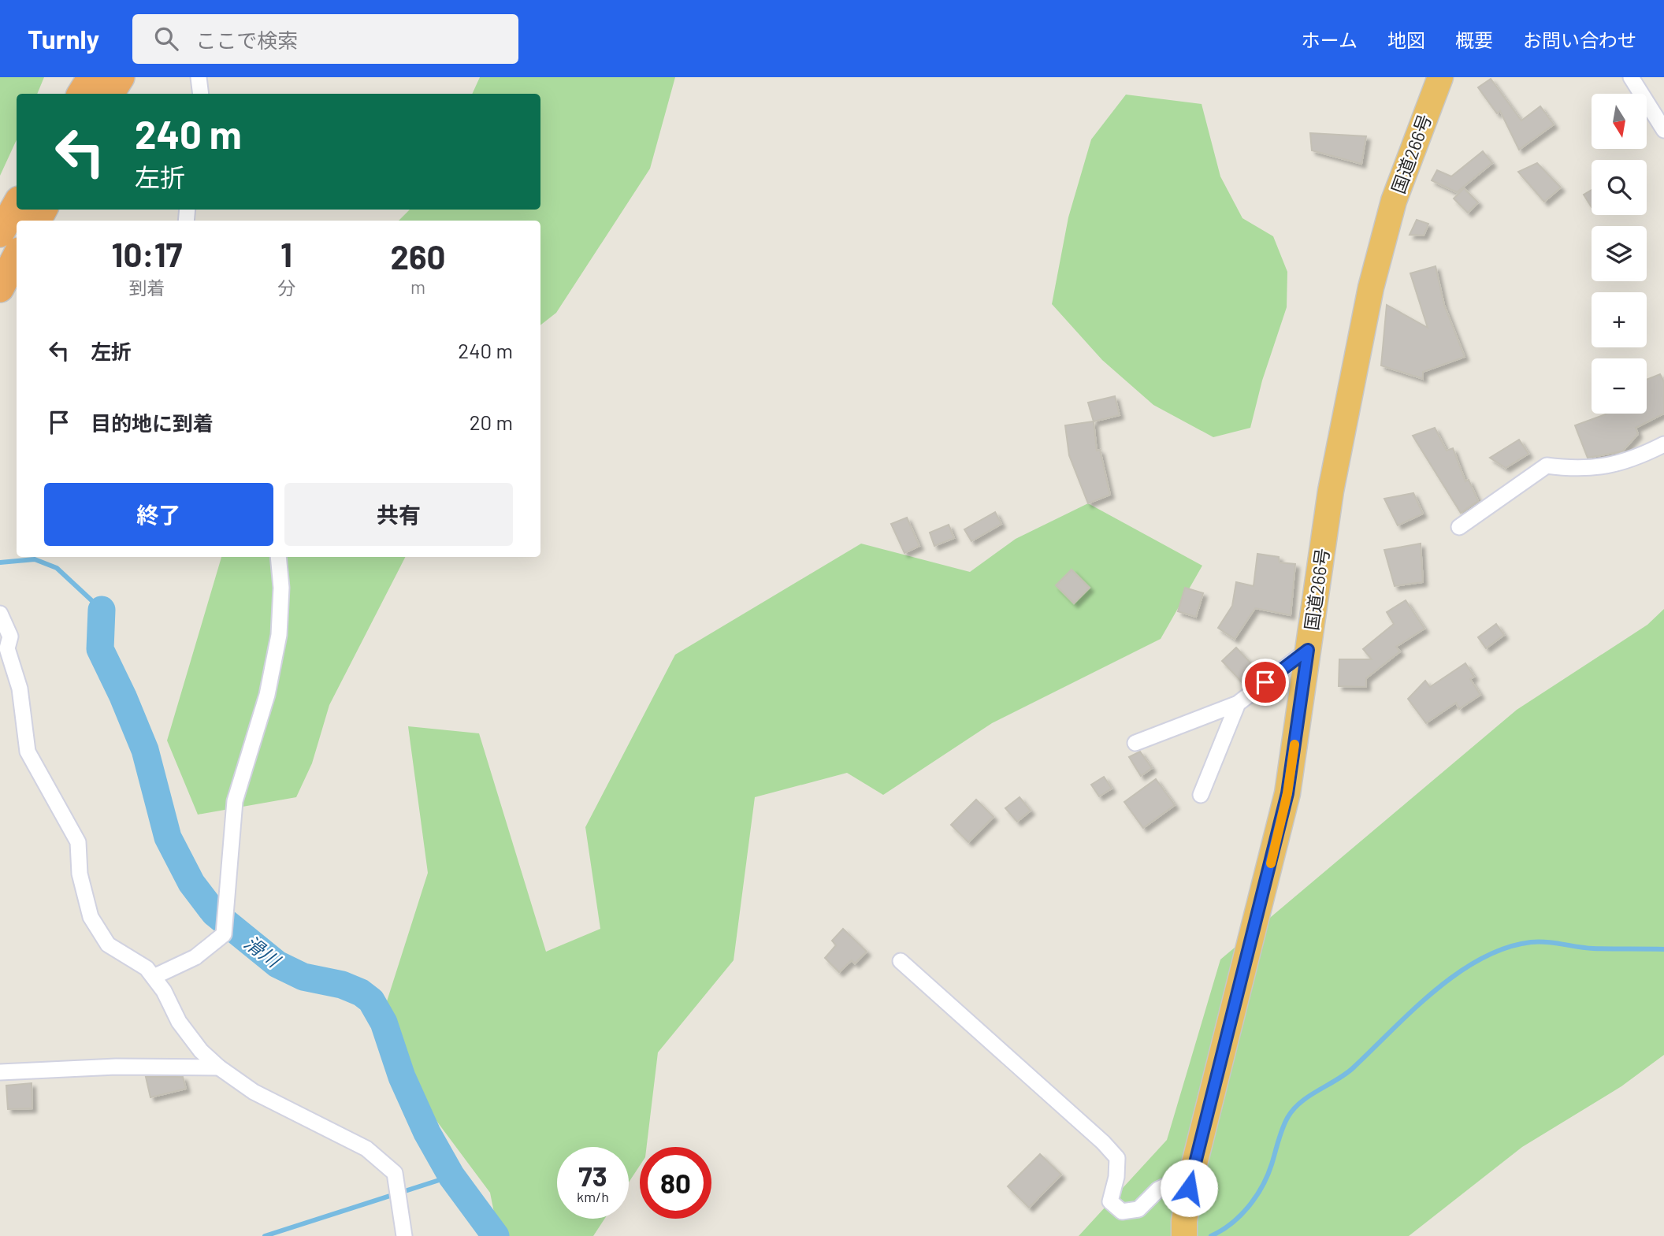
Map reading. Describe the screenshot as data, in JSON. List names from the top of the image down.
{
  "streets": {
    "highway": ["国道266号"]
  },
  "water": ["滑川"],
  "north": "bottom",
  "page": {
    "header": "Turnly",
    "search": "ここで検索",
    "nav": [
      "ホーム",
      "地図",
      "概要",
      "お問い合わせ"
    ],
    "map_buttons": ["+", "−"],
    "turn": ["240 m", "左折"],
    "eta": [
      "10:17",
      "到着",
      "1",
      "分",
      "260",
      "m"
    ],
    "list": [
      {
        "name": "左折",
        "value": "240 m"
      },
      {
        "name": "目的地に到着",
        "value": "20 m"
      }
    ],
    "buttons": ["終了", "共有"],
    "speed": "73 km/h",
    "limit": "80"
  }
}
